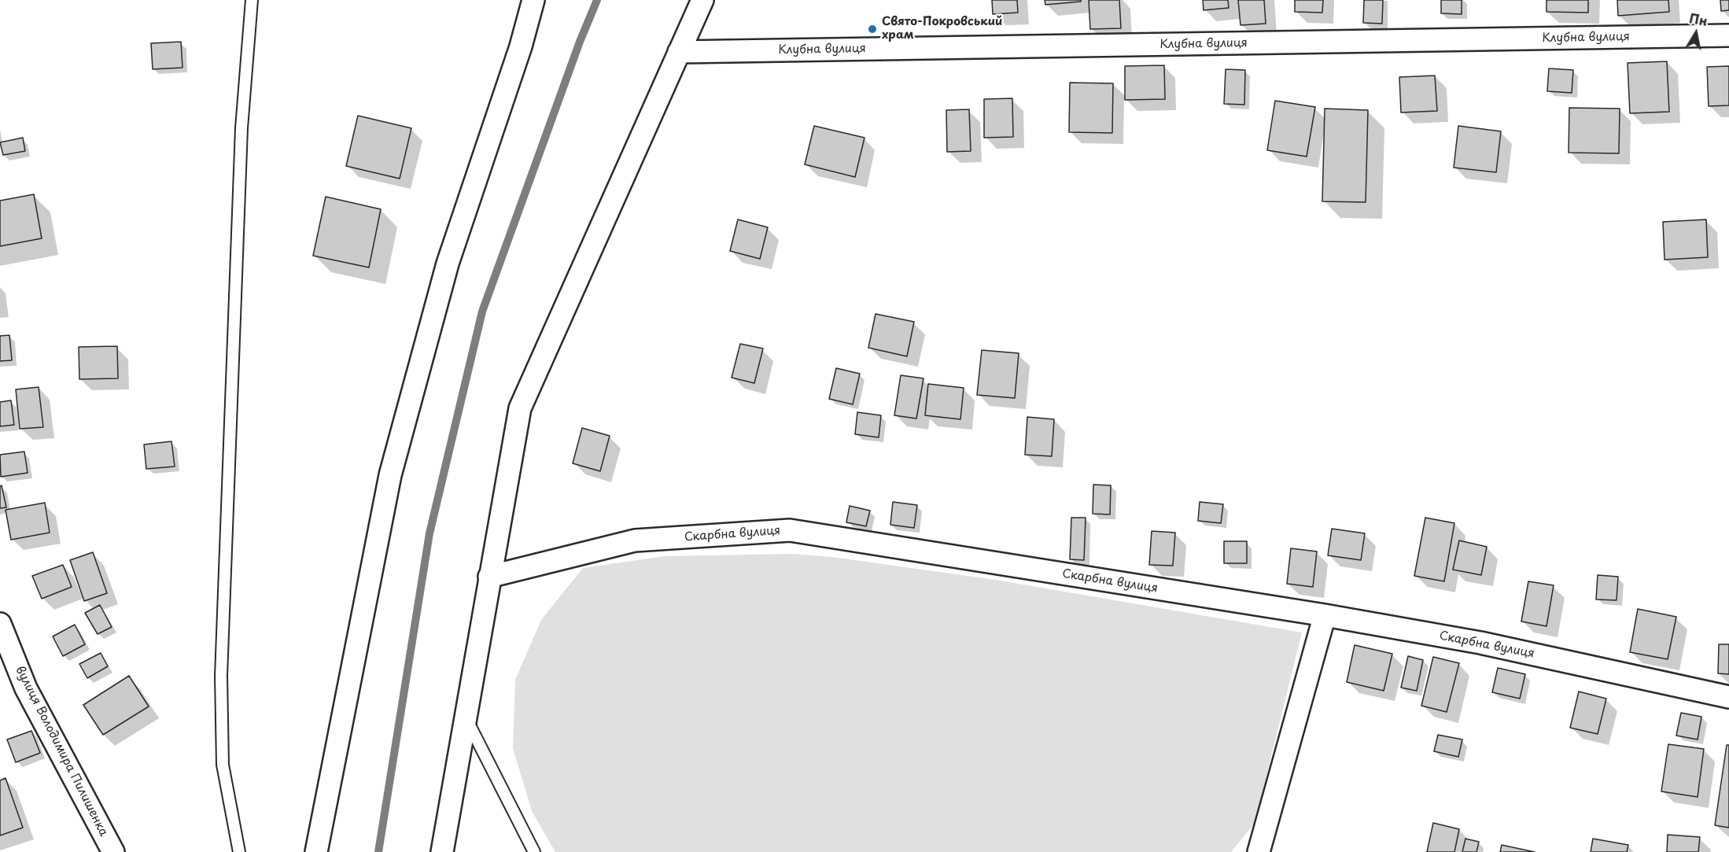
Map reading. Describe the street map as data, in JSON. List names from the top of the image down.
{
  "streets": {
    "street": ["Клубна вулиця", "Скарбна вулиця", "вулиця Володимира Пилишенка"]
  },
  "places": ["Свято-Покровський храм"],
  "north": "top"
}
